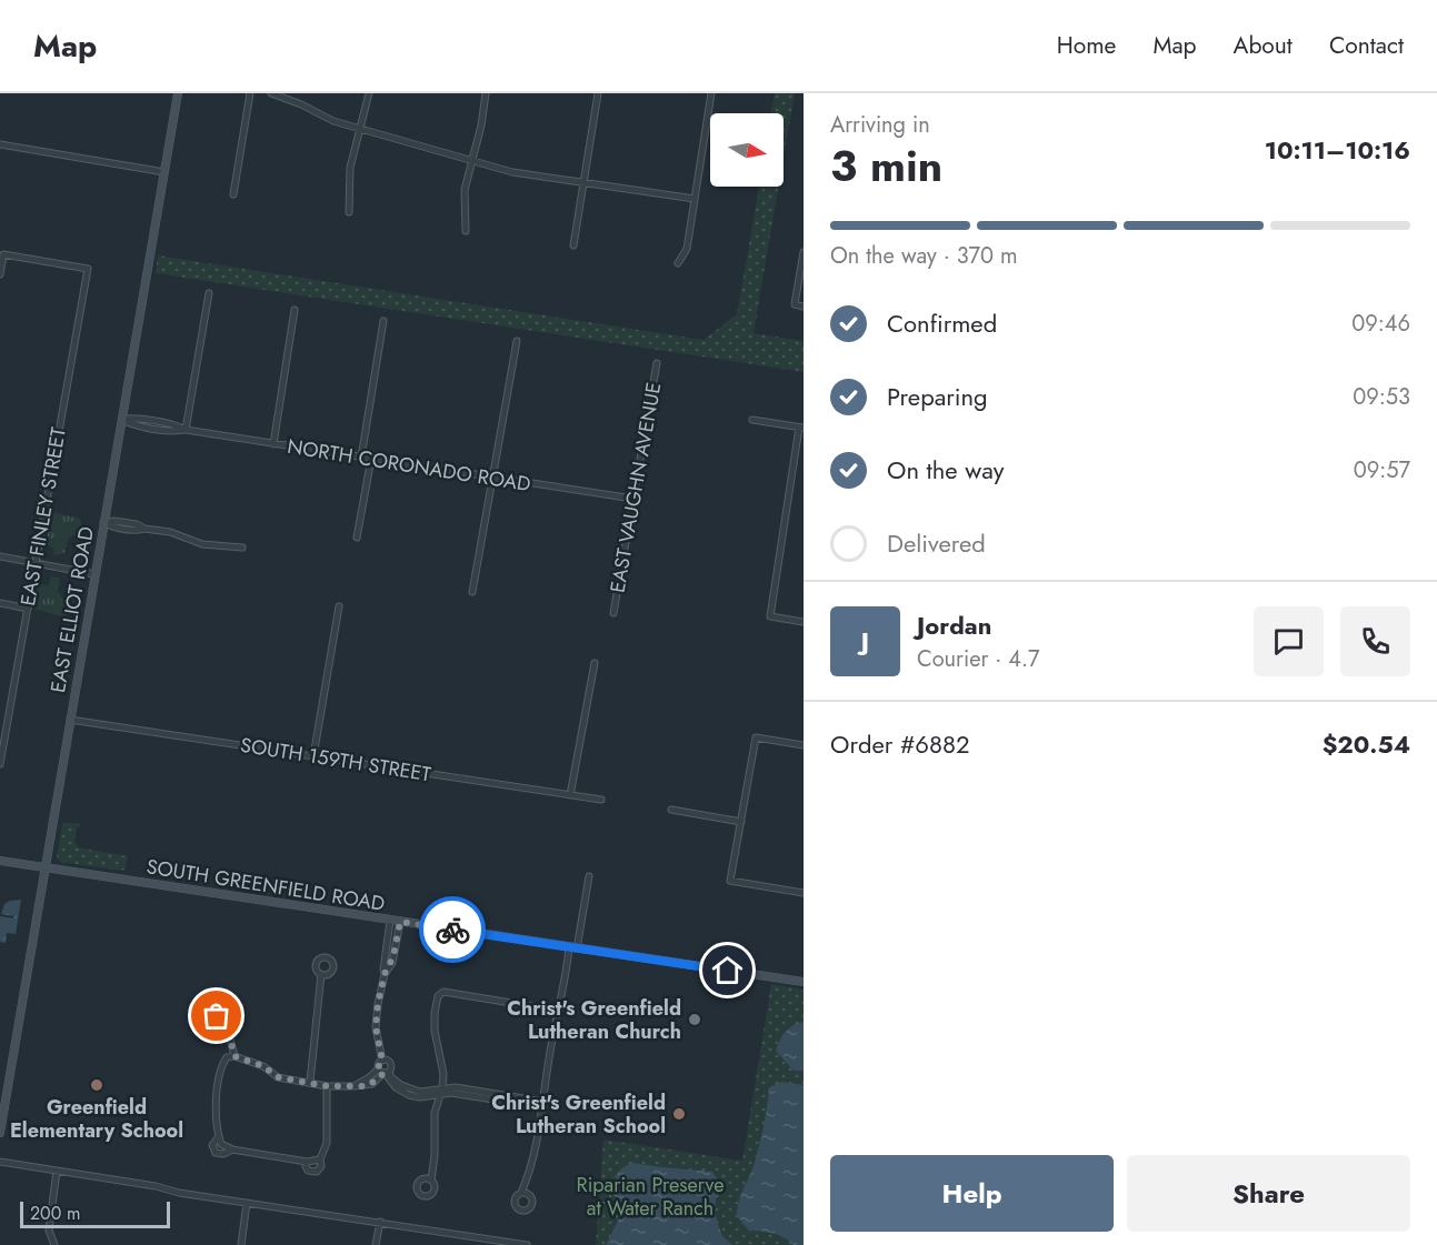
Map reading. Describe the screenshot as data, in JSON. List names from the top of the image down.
{
  "streets": {
    "main road": ["EAST ELLIOT ROAD", "SOUTH GREENFIELD ROAD"],
    "street": [
      "NORTH CORONADO ROAD",
      "EAST VAUGHN AVENUE",
      "EAST FINLEY STREET",
      "SOUTH 159TH STREET"
    ]
  },
  "crossings": [
    ["NORTH CORONADO ROAD", "EAST VAUGHN AVENUE"],
    ["NORTH CORONADO ROAD", "EAST ELLIOT ROAD"],
    ["EAST ELLIOT ROAD", "SOUTH 159TH STREET"],
    ["EAST ELLIOT ROAD", "SOUTH GREENFIELD ROAD"]
  ],
  "parks": ["Riparian Preserve at Water Ranch"],
  "places": ["Christ's Greenfield Lutheran Church", "Greenfield Elementary School", "Christ's Greenfield Lutheran School"],
  "scale_bar": "200 m",
  "north": "right",
  "page": {
    "header": "Map",
    "nav": [
      "Home",
      "Map",
      "About",
      "Contact"
    ],
    "heading": ["3 min", "Arriving in", "10:11–10:16"],
    "panel": [
      "Jordan",
      "Courier · 4.7",
      "Order #6882",
      "$20.54"
    ],
    "bar": "On the way · 370 m",
    "list": [
      ["Confirmed", "09:46"],
      ["Preparing", "09:53"],
      ["On the way", "09:57"],
      "Delivered"
    ],
    "round": "J",
    "buttons": ["Help", "Share"],
    "scale": "200 m"
  }
}
